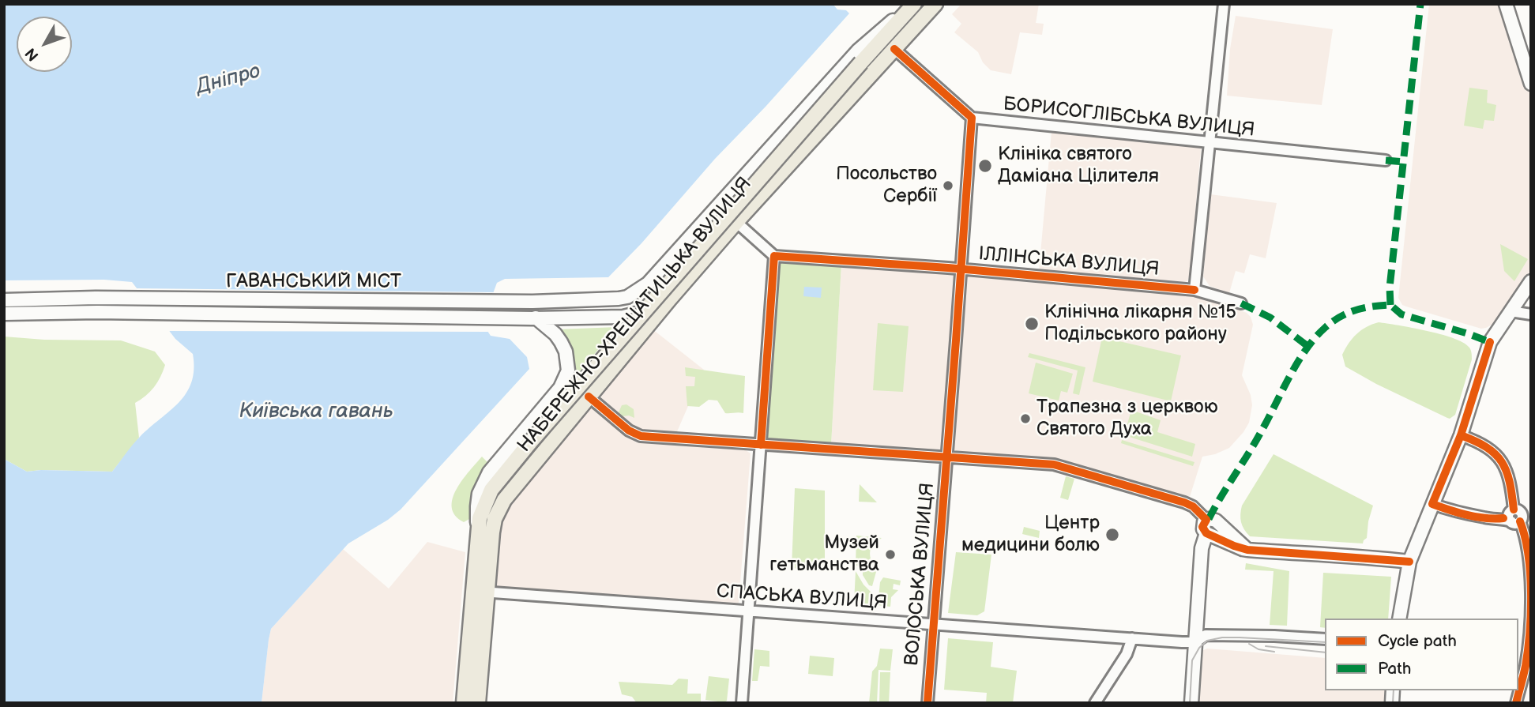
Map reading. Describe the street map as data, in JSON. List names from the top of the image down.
{
  "streets": {
    "main road": ["ГАВАНСЬКИЙ МІСТ", "НАБЕРЕЖНО-ХРЕЩАТИЦЬКА ВУЛИЦЯ"],
    "street": [
      "БОРИСОГЛІБСЬКА ВУЛИЦЯ",
      "ІЛЛІНСЬКА ВУЛИЦЯ",
      "ВОЛОСЬКА ВУЛИЦЯ",
      "СПАСЬКА ВУЛИЦЯ"
    ]
  },
  "crossings": [
    ["БОРИСОГЛІБСЬКА ВУЛИЦЯ", "ВОЛОСЬКА ВУЛИЦЯ"],
    ["ІЛЛІНСЬКА ВУЛИЦЯ", "ВОЛОСЬКА ВУЛИЦЯ"],
    ["ГАВАНСЬКИЙ МІСТ", "НАБЕРЕЖНО-ХРЕЩАТИЦЬКА ВУЛИЦЯ"],
    ["НАБЕРЕЖНО-ХРЕЩАТИЦЬКА ВУЛИЦЯ", "СПАСЬКА ВУЛИЦЯ"],
    ["ВОЛОСЬКА ВУЛИЦЯ", "СПАСЬКА ВУЛИЦЯ"]
  ],
  "water": ["Дніпро", "Київська гавань"],
  "places": [
    "Клініка святого Даміана Цілителя",
    "Посольство Сербії",
    "Клінічна лікарня №15 Подільського району",
    "Трапезна з церквою Святого Духа",
    "Центр медицини болю",
    "Музей гетьманства"
  ],
  "legend": ["Cycle path", "Path"],
  "north": "bottom left"
}
